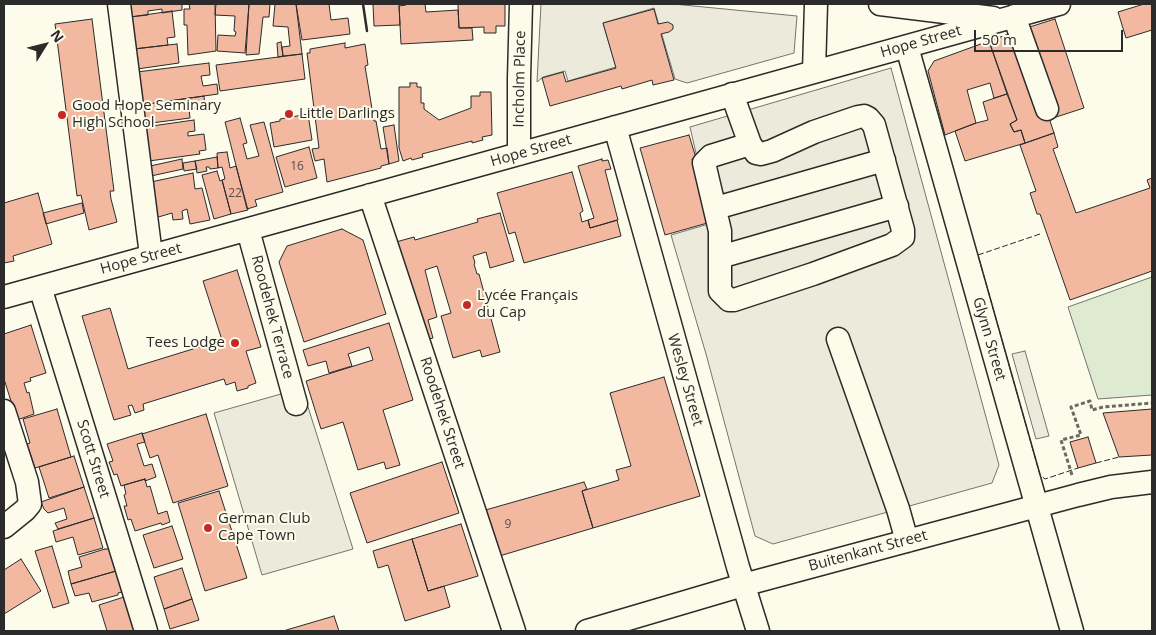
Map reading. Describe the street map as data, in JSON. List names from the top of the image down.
{
  "streets": {
    "street": [
      "Hope Street",
      "Incholm Place",
      "Roodehek Terrace",
      "Glynn Street",
      "Wesley Street",
      "Roodehek Street",
      "Scott Street",
      "Buitenkant Street"
    ]
  },
  "crossings": [
    ["Hope Street", "Incholm Place"],
    ["Hope Street", "Roodehek Terrace"],
    ["Hope Street", "Glynn Street"],
    ["Hope Street", "Wesley Street"],
    ["Hope Street", "Roodehek Street"],
    ["Hope Street", "Scott Street"],
    ["Glynn Street", "Buitenkant Street"],
    ["Wesley Street", "Buitenkant Street"]
  ],
  "places": [
    "Little Darlings",
    "Good Hope Seminary High School",
    "Lycée Français du Cap",
    "Tees Lodge",
    "German Club Cape Town"
  ],
  "house_numbers": ["16", "22", "9"],
  "scale_bar": "50 m",
  "north": "top right"
}
